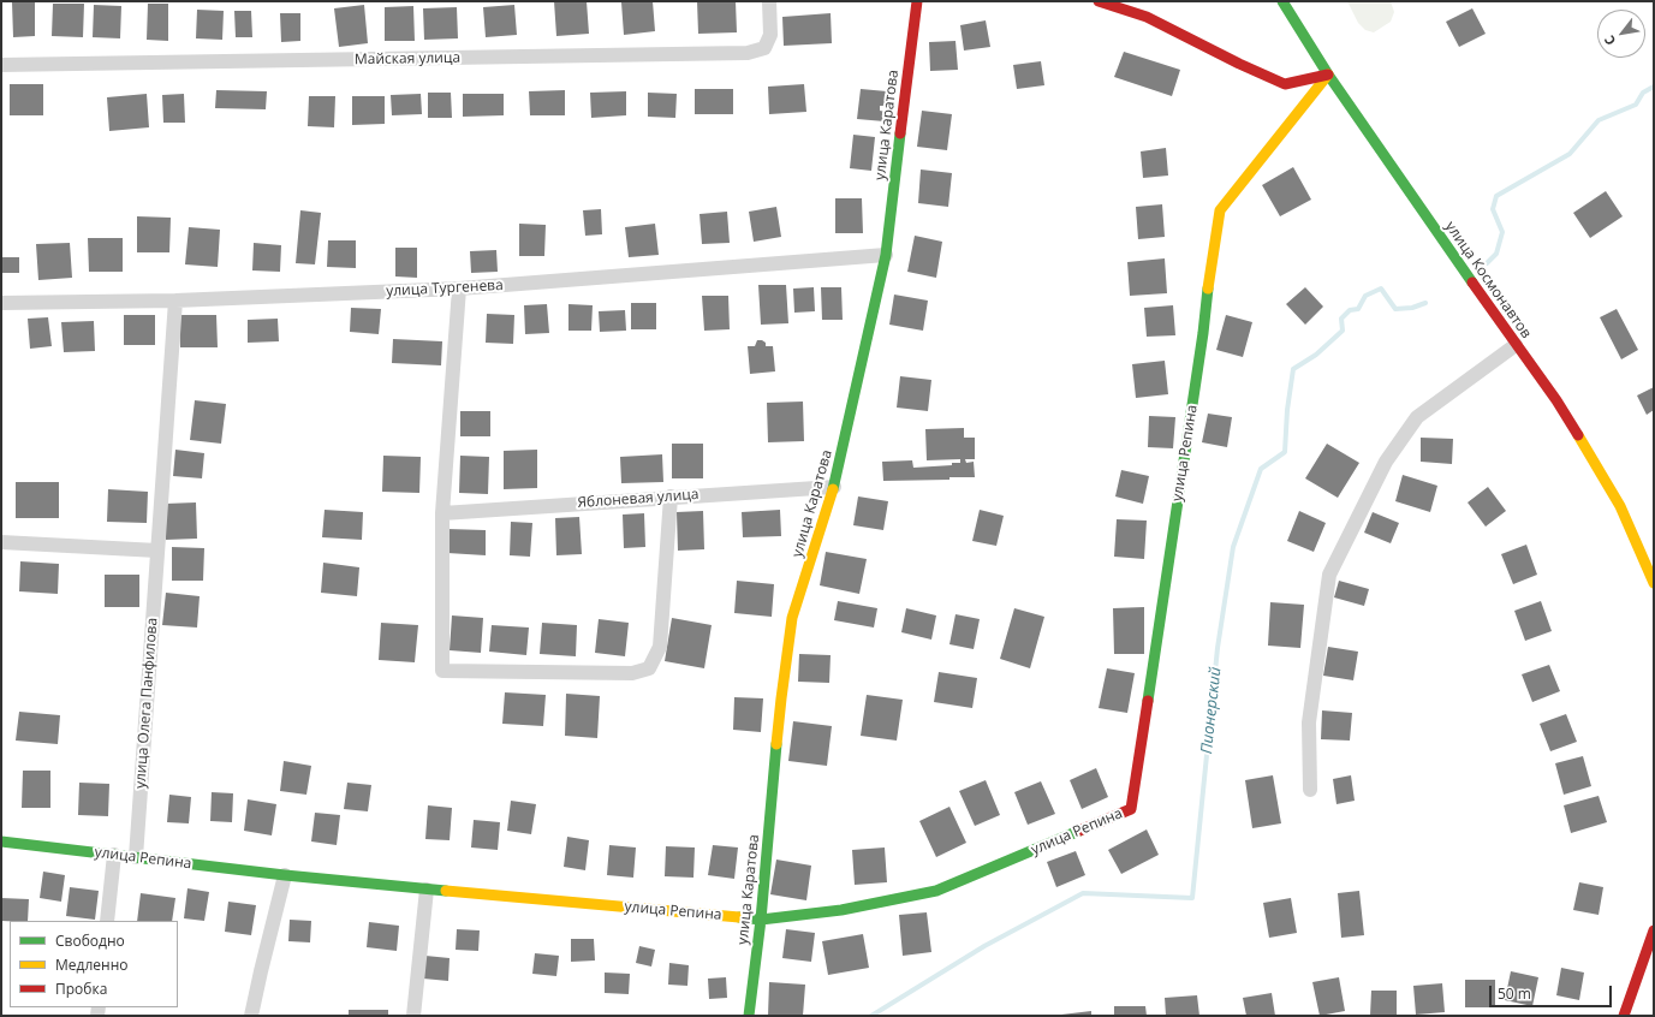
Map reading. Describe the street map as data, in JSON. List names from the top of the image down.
{
  "streets": {
    "street": [
      "Майская улица",
      "улица Каратова",
      "улица Космонавтов",
      "улица Тургенева",
      "улица Репина",
      "Яблоневая улица",
      "улица Олега Панфилова"
    ]
  },
  "crossings": [
    ["улица Каратова", "улица Тургенева"],
    ["улица Каратова", "улица Репина"],
    ["улица Каратова", "Яблоневая улица"],
    ["улица Космонавтов", "улица Репина"],
    ["улица Тургенева", "улица Олега Панфилова"],
    ["улица Репина", "улица Олега Панфилова"]
  ],
  "water": ["Пионерский"],
  "legend": ["Свободно", "Медленно", "Пробка"],
  "scale_bar": "50 m",
  "north": "bottom left"
}
